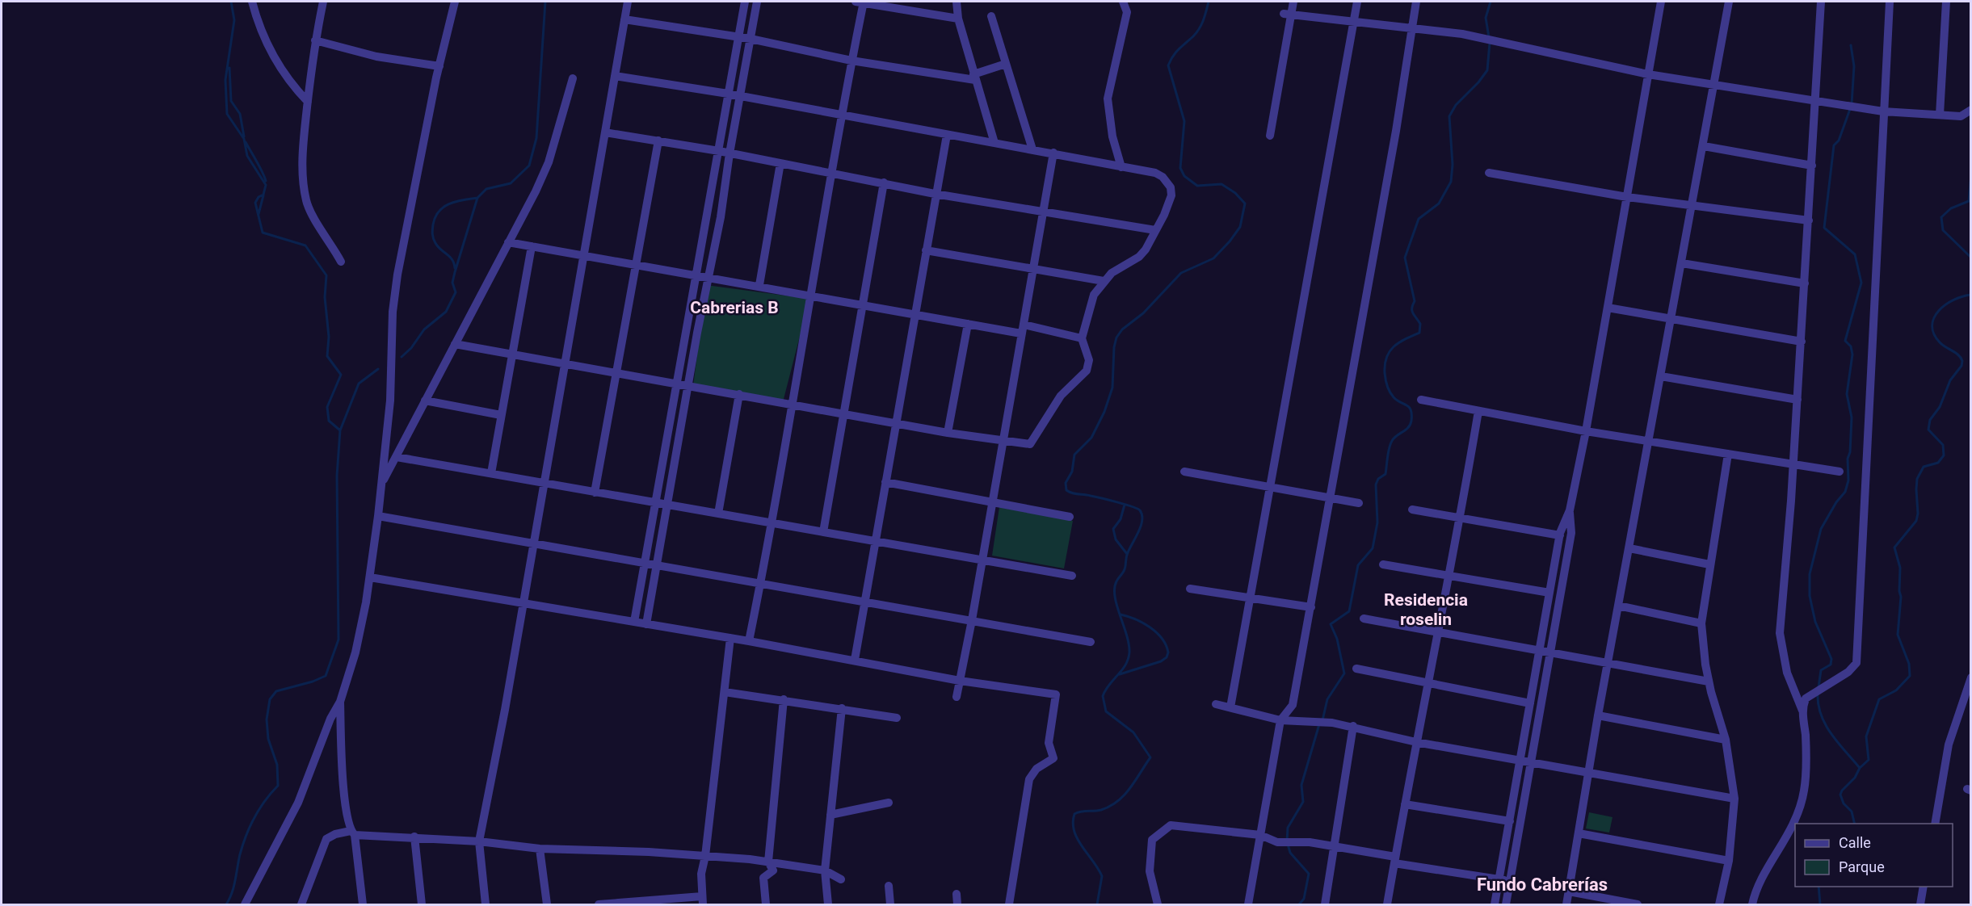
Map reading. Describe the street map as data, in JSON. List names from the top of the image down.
{
  "districts": ["Cabrerias B", "Residencia roselin", "Fundo Cabrerías"],
  "legend": ["Calle", "Parque"]
}
